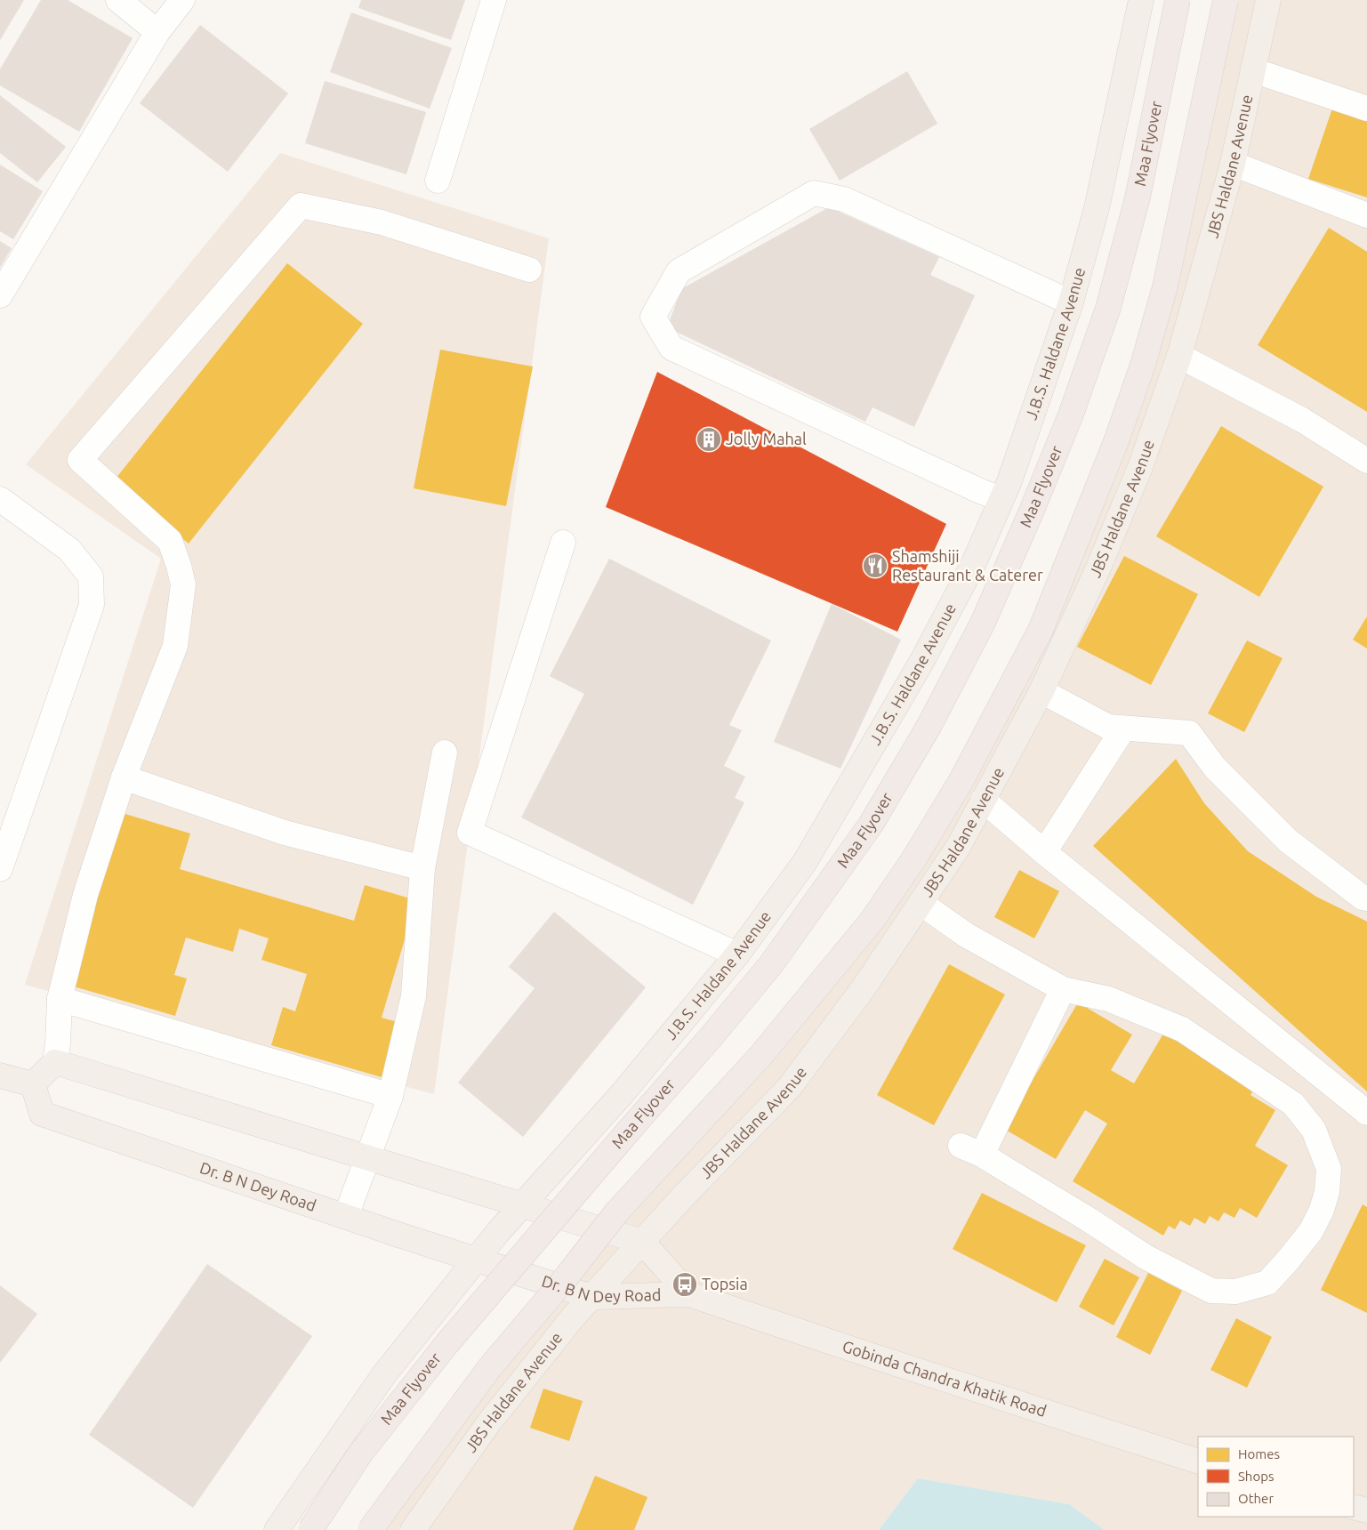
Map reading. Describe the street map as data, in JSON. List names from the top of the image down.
{
  "streets": {
    "highway": ["Maa Flyover"],
    "main road": [
      "JBS Haldane Avenue",
      "J.B.S. Haldane Avenue",
      "Dr. B N Dey Road",
      "Gobinda Chandra Khatik Road"
    ]
  },
  "crossings": [
    ["JBS Haldane Avenue", "Dr. B N Dey Road"],
    ["Dr. B N Dey Road", "Gobinda Chandra Khatik Road"]
  ],
  "places": {
    "building": ["Jolly Mahal"],
    "restaurant": ["Shamshiji Restaurant & Caterer"],
    "bus stop": ["Topsia"]
  },
  "legend": ["Homes", "Shops", "Other"]
}
